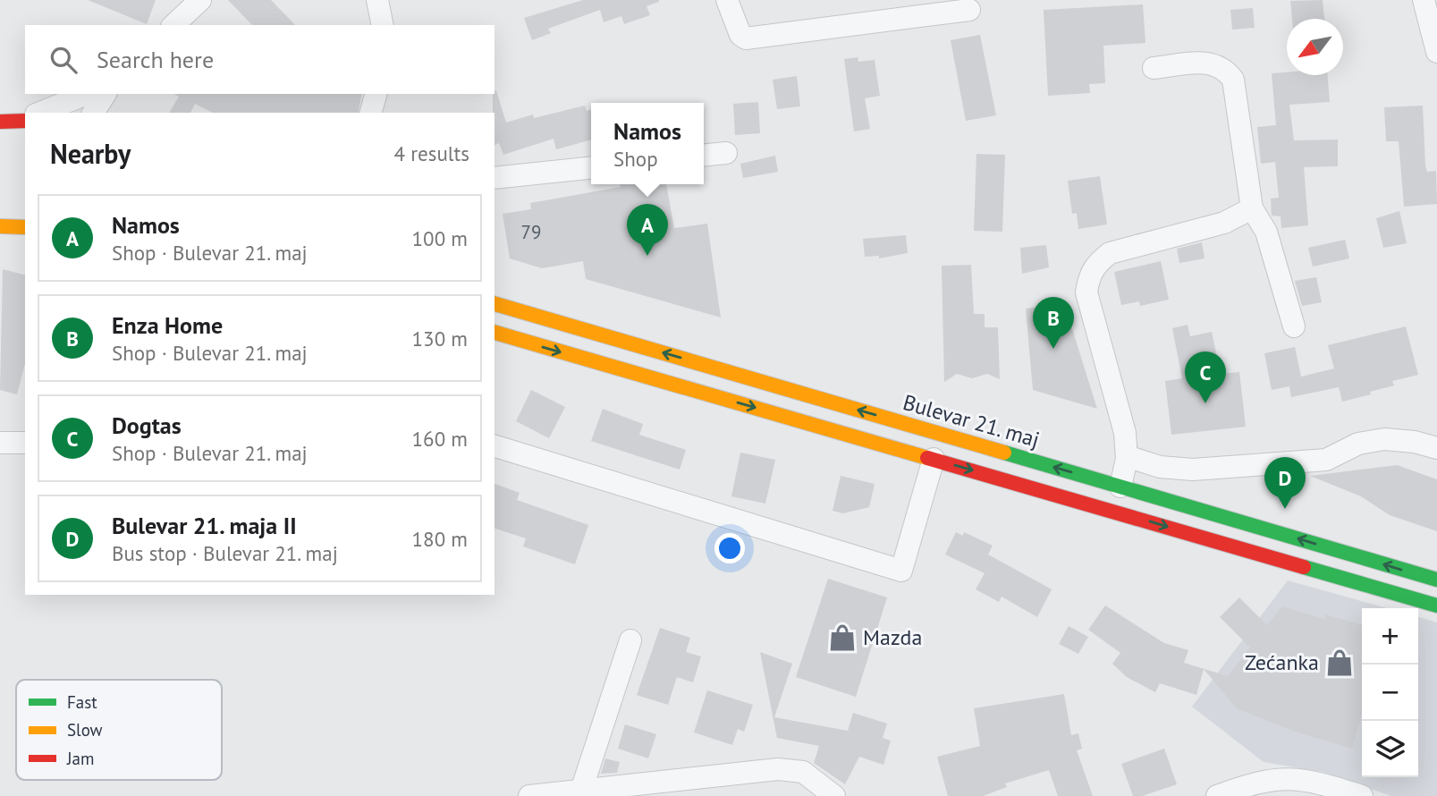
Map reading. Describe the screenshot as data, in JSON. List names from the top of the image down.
{
  "streets": {
    "main road": ["Bulevar 21. maj"]
  },
  "places": {
    "shop": ["Mazda", "Zećanka"]
  },
  "house_numbers": ["79"],
  "legend": ["Fast", "Slow", "Jam"],
  "north": "bottom left",
  "page": {
    "search": "Search here",
    "popup": ["Namos", "Shop"],
    "heading": ["Nearby", "4 results"],
    "list": [
      {
        "mark": "A",
        "name": "Namos",
        "note": "Shop · Bulevar 21. maj",
        "value": "100 m"
      },
      {
        "mark": "B",
        "name": "Enza Home",
        "note": "Shop · Bulevar 21. maj",
        "value": "130 m"
      },
      {
        "mark": "C",
        "name": "Dogtas",
        "note": "Shop · Bulevar 21. maj",
        "value": "160 m"
      },
      {
        "mark": "D",
        "name": "Bulevar 21. maja II",
        "note": "Bus stop · Bulevar 21. maj",
        "value": "180 m"
      }
    ],
    "pins": [
      "A",
      "B",
      "C",
      "D"
    ],
    "map_buttons": ["+", "−"]
  }
}
